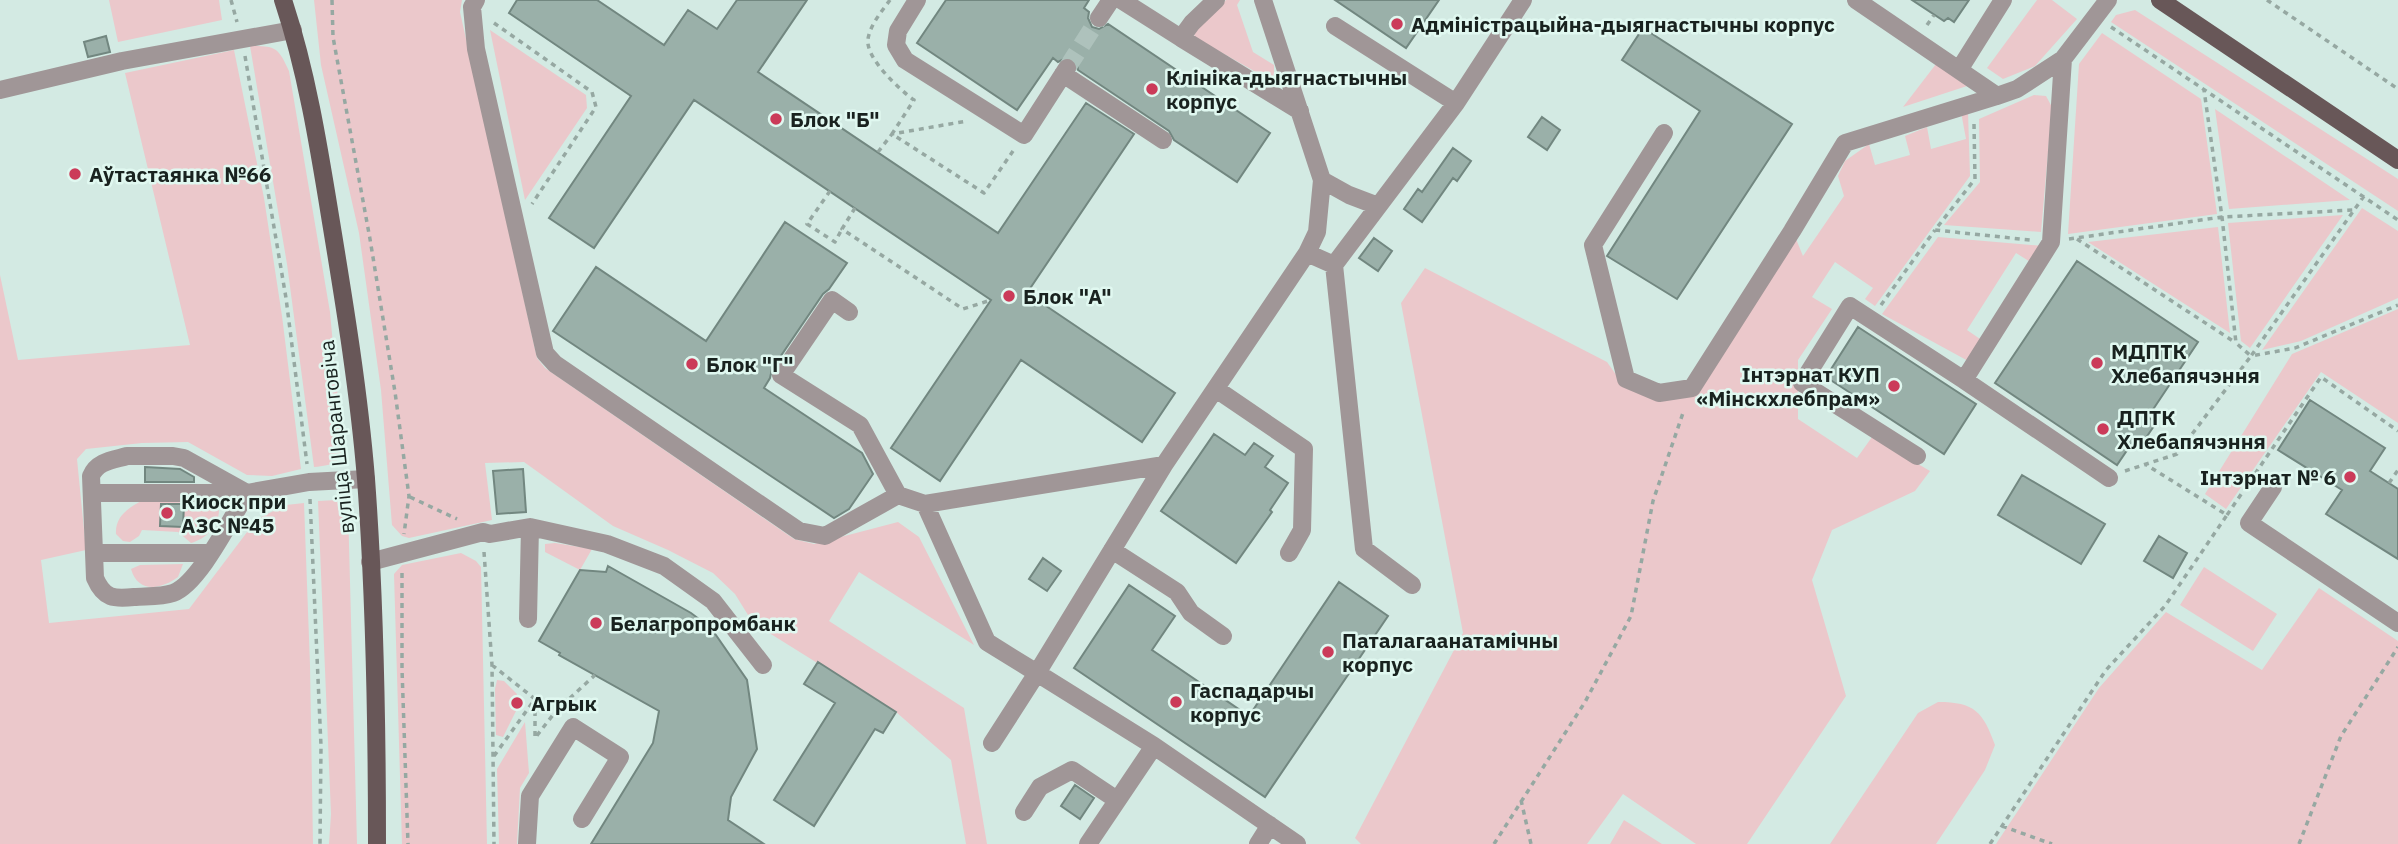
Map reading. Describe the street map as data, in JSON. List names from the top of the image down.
{
  "streets": {
    "main road": ["вуліца Шаранговіча"]
  },
  "places": [
    "Адміністрацыйна-дыягнастычны корпус",
    "Клініка-дыягнастычны корпус",
    "Блок \"Б\"",
    "Аўтастаянка №66",
    "Блок \"А\"",
    "МДПТК Хлебапячэння",
    "Блок \"Г\"",
    "Інтэрнат КУП «Мінскхлебпрам»",
    "ДПТК Хлебапячэння",
    "Інтэрнат № 6",
    "Киоск при АЗС №45",
    "Белагропромбанк",
    "Паталагаанатамічны корпус",
    "Гаспадарчы корпус",
    "Агрык"
  ]
}
